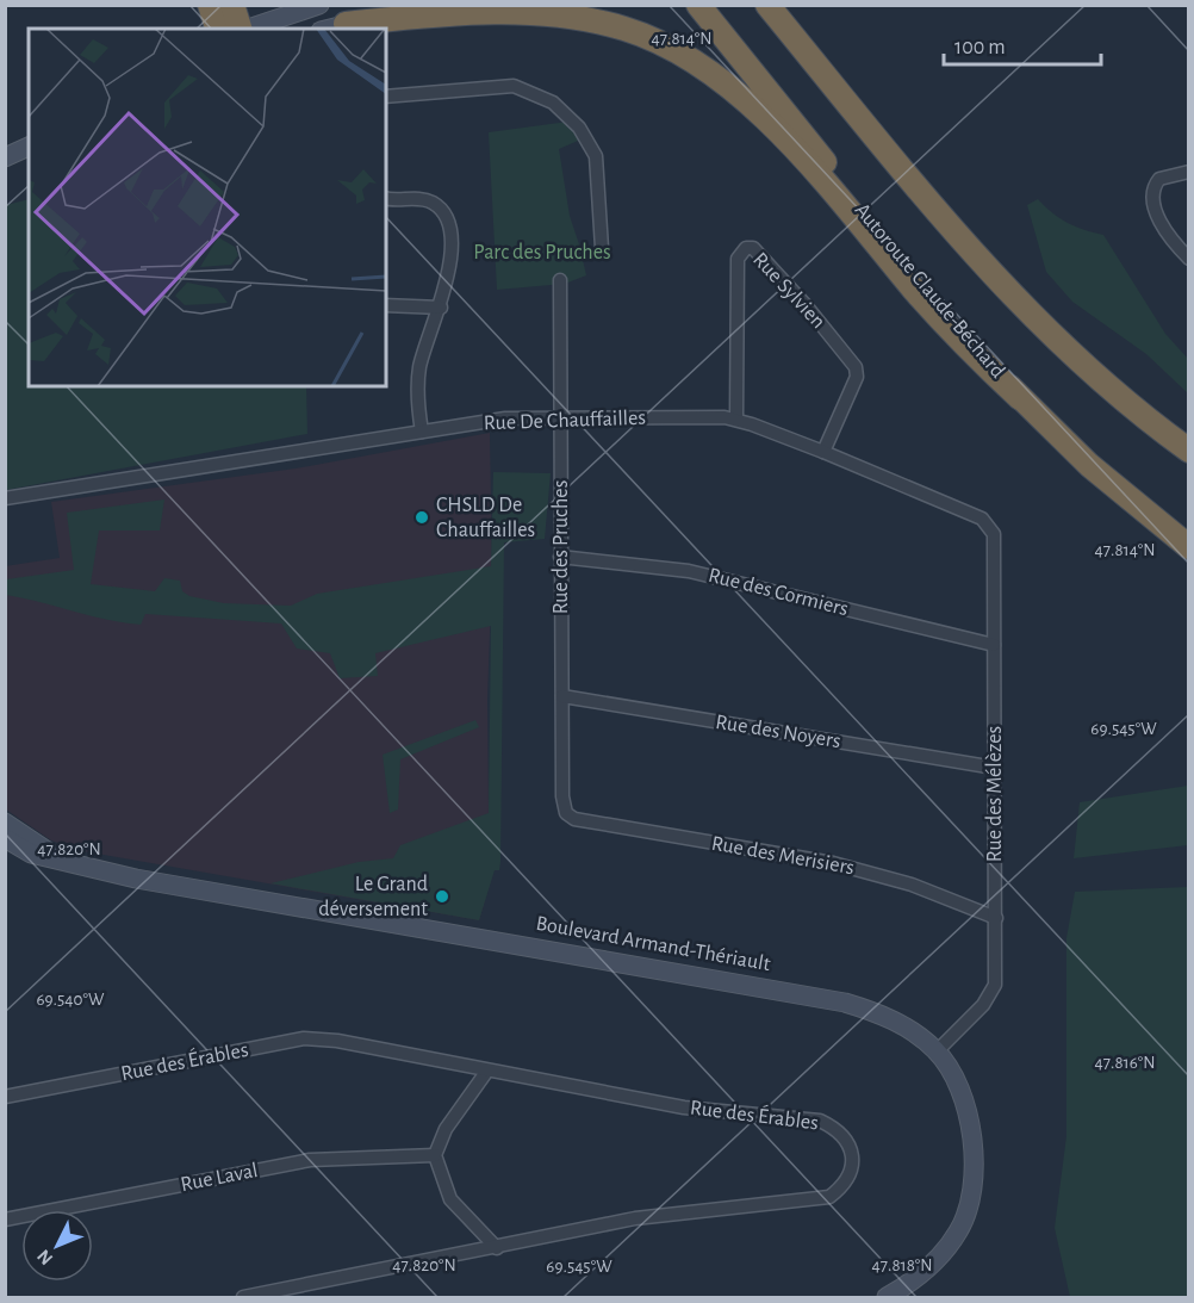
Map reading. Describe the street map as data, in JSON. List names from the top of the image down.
{
  "streets": {
    "highway": ["Autoroute Claude-Béchard"],
    "street": [
      "Rue Sylvien",
      "Rue De Chauffailles",
      "Rue des Pruches",
      "Rue des Cormiers",
      "Rue des Noyers",
      "Rue des Mélèzes",
      "Rue des Merisiers",
      "Boulevard Armand-Thériault",
      "Rue des Érables",
      "Rue Laval"
    ]
  },
  "crossings": [
    ["Rue Sylvien", "Rue De Chauffailles"],
    ["Rue De Chauffailles", "Rue des Pruches"],
    ["Rue De Chauffailles", "Rue des Mélèzes"],
    ["Rue des Pruches", "Rue des Cormiers"],
    ["Rue des Pruches", "Rue des Noyers"],
    ["Rue des Pruches", "Rue des Merisiers"],
    ["Rue des Cormiers", "Rue des Mélèzes"],
    ["Rue des Noyers", "Rue des Mélèzes"],
    ["Rue des Mélèzes", "Rue des Merisiers"],
    ["Rue des Mélèzes", "Boulevard Armand-Thériault"]
  ],
  "parks": ["Parc des Pruches"],
  "places": ["CHSLD De Chauffailles", "Le Grand déversement"],
  "scale_bar": "100 m",
  "north": "bottom left",
  "coordinates": [
    "47.814°N",
    "69.545°W",
    "47.820°N",
    "69.540°W",
    "47.816°N",
    "47.818°N"
  ]
}
